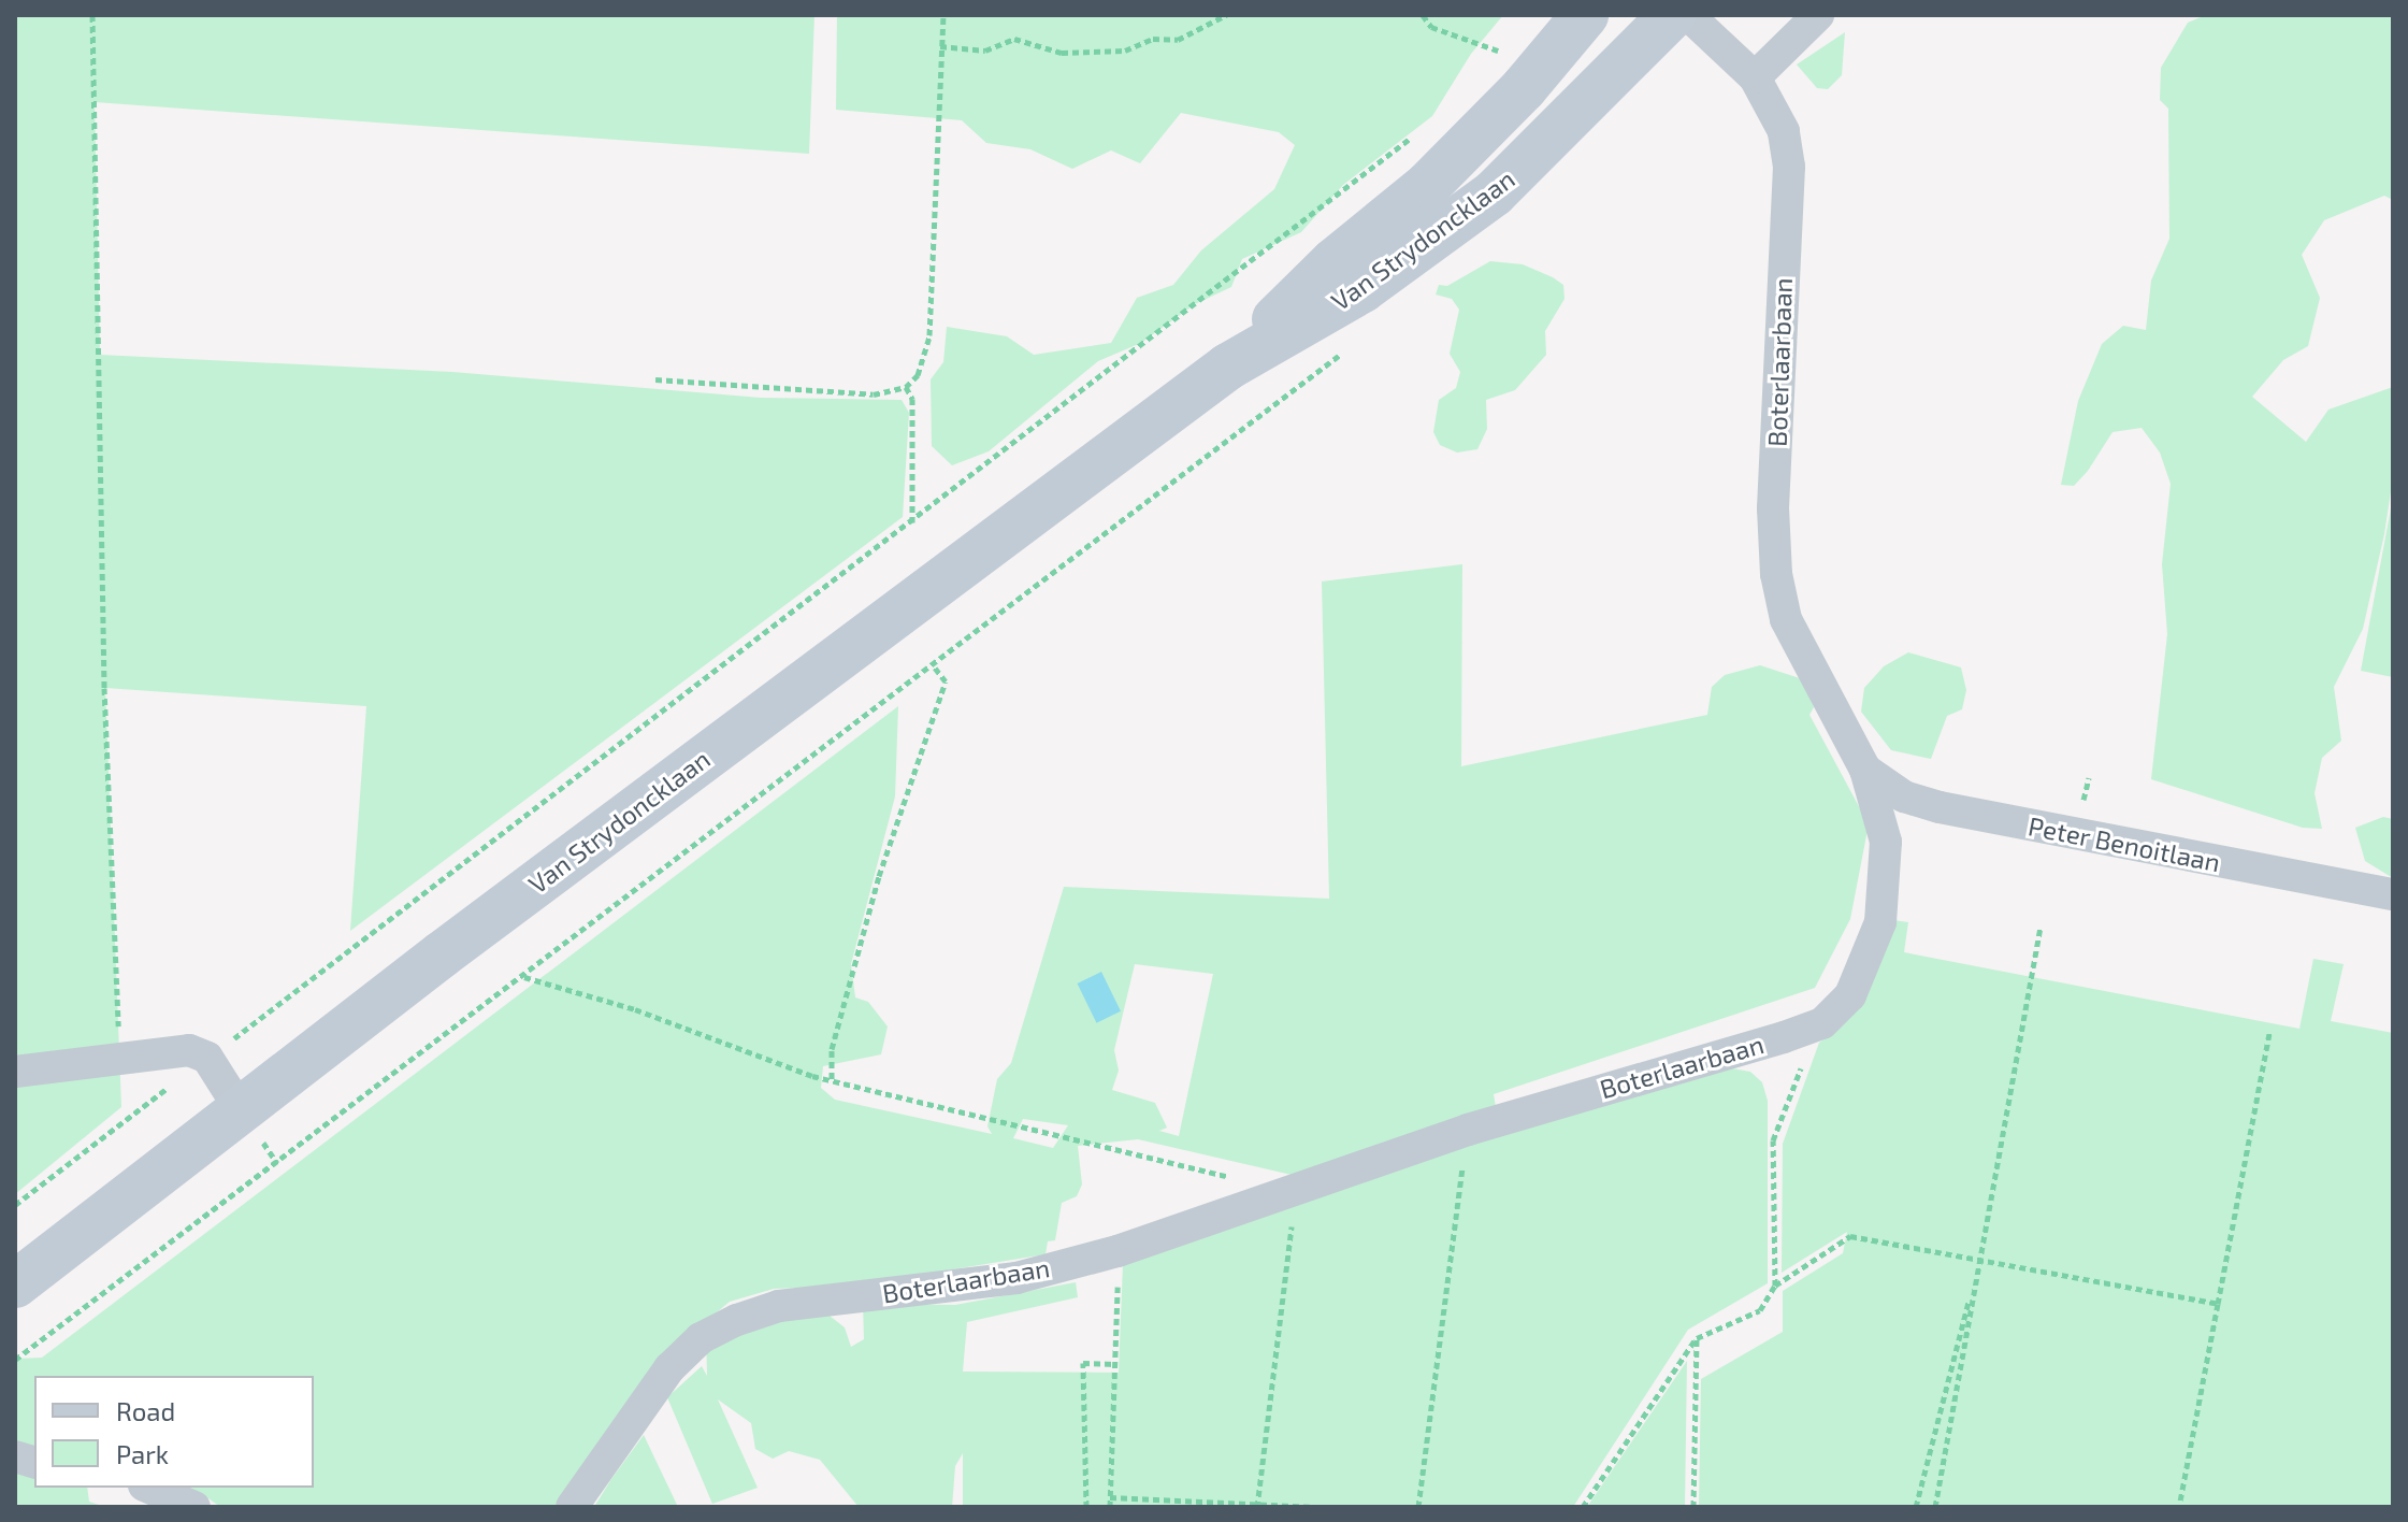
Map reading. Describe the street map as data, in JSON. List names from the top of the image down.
{
  "streets": {
    "main road": ["Van Strydoncklaan"],
    "street": ["Boterlaarbaan", "Peter Benoitlaan"]
  },
  "crossings": [
    ["Boterlaarbaan", "Peter Benoitlaan"]
  ],
  "legend": ["Road", "Park"]
}
